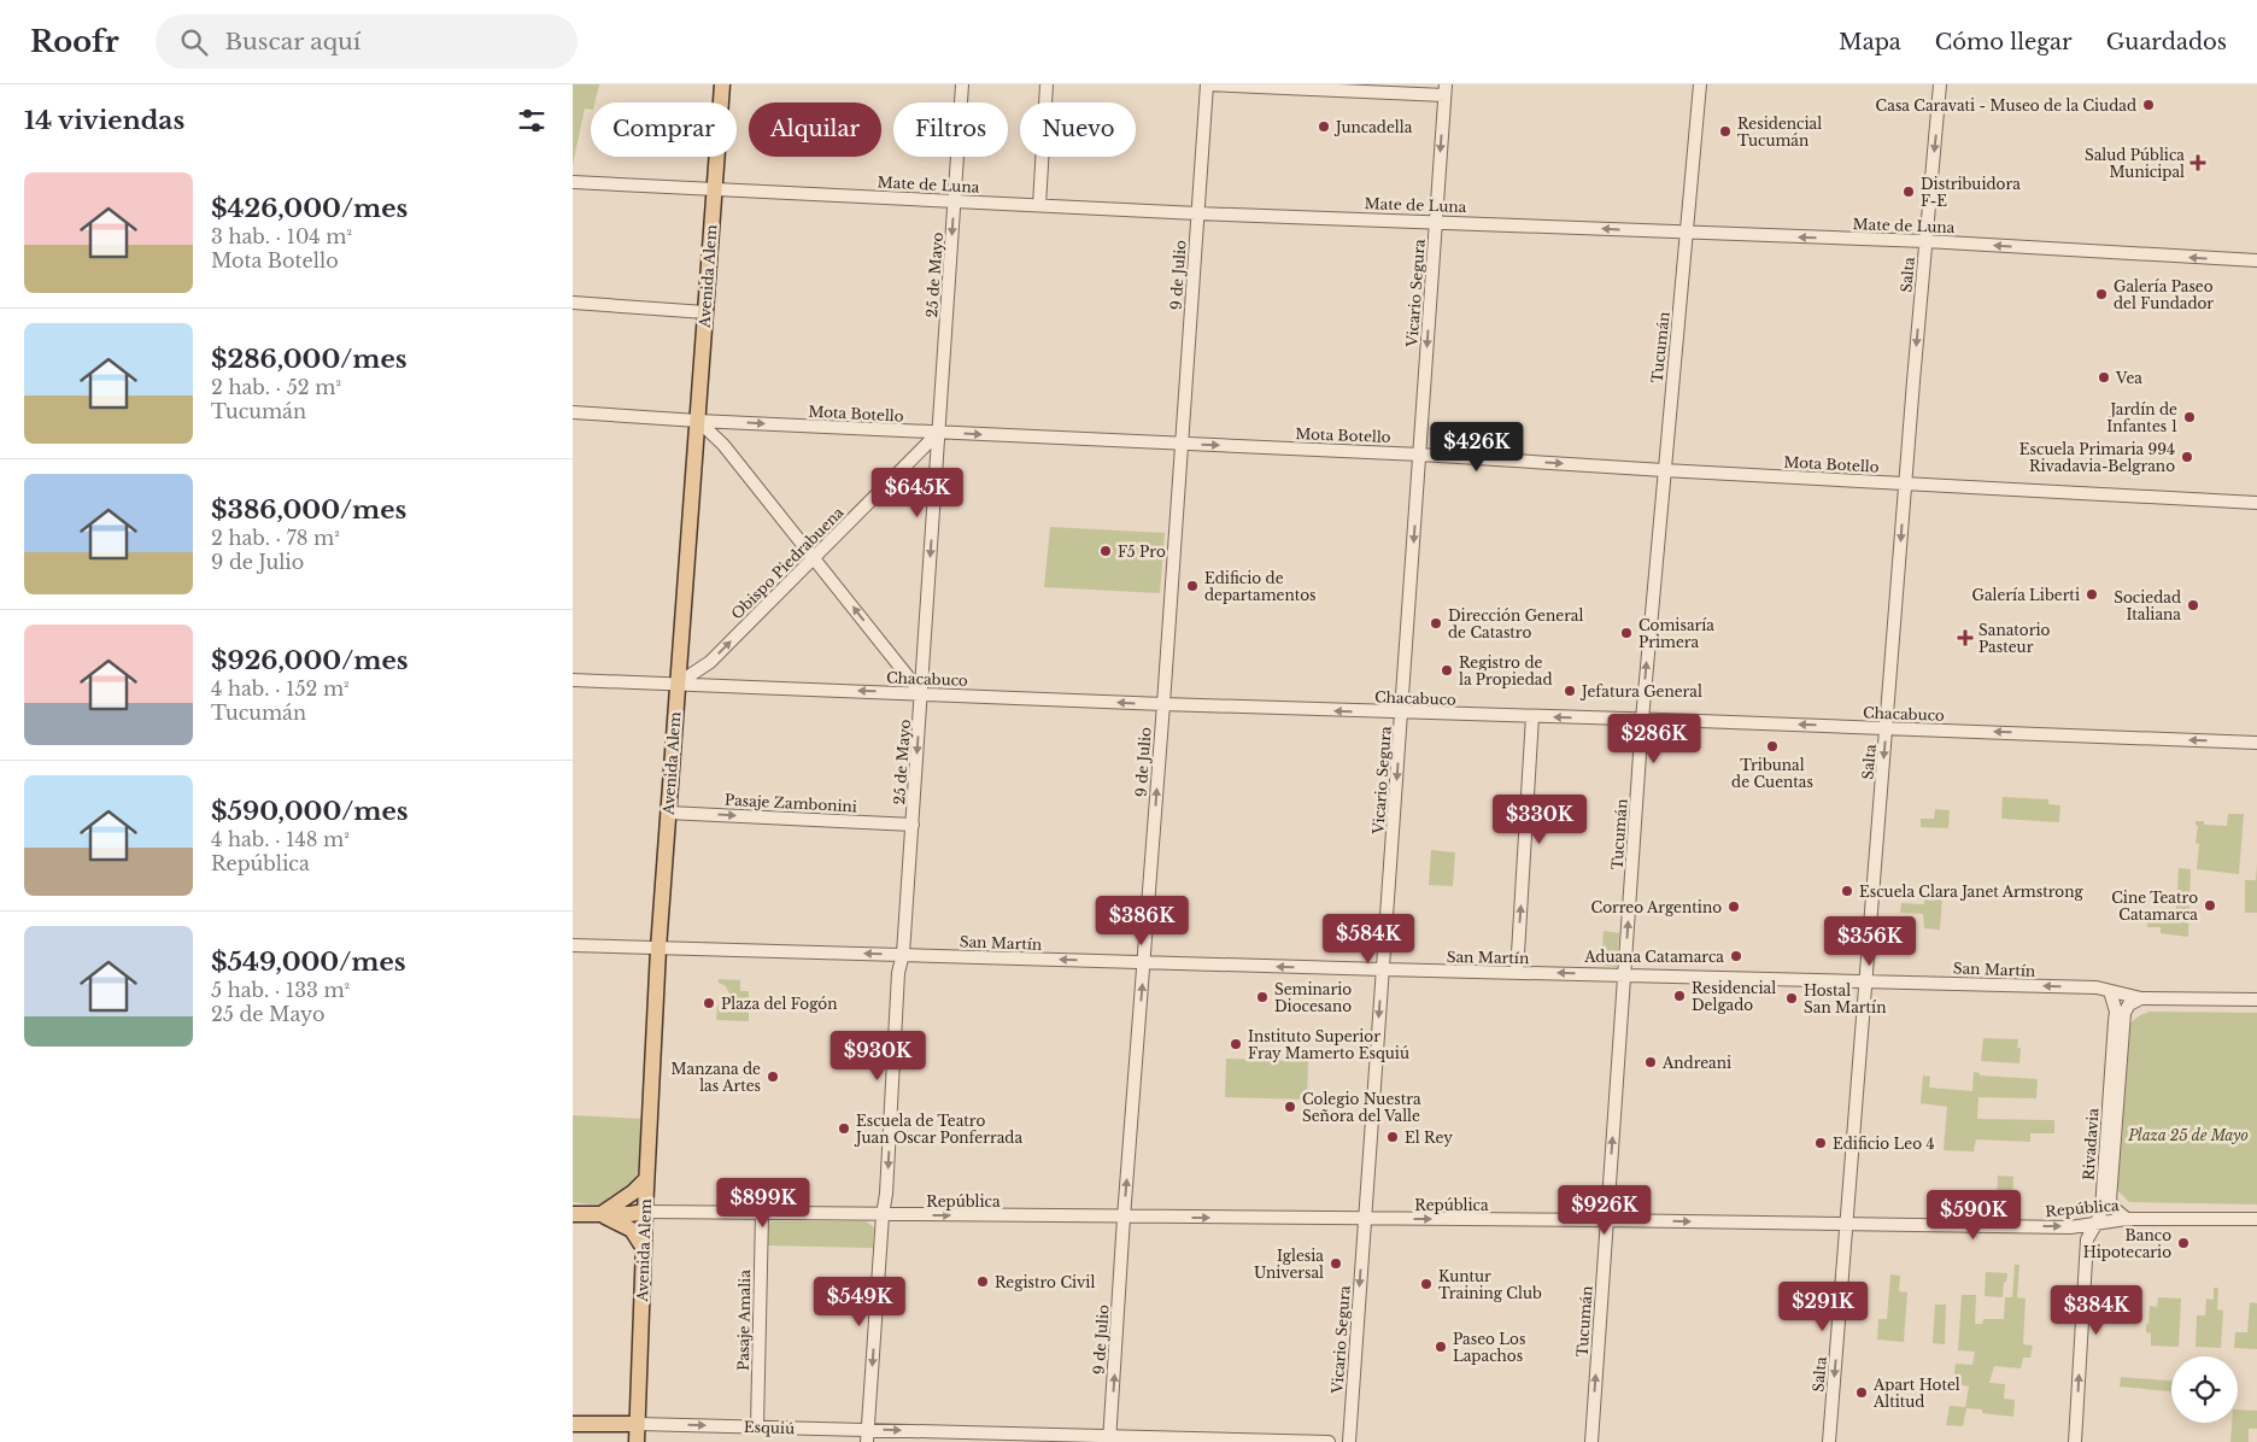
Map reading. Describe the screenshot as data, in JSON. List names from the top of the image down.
{
  "streets": {
    "main road": ["Avenida Alem", "Esquiú"],
    "street": [
      "Mate de Luna",
      "25 de Mayo",
      "9 de Julio",
      "Salta",
      "Vicario Segura",
      "Tucumán",
      "Mota Botello",
      "Obispo Piedrabuena",
      "Chacabuco",
      "Pasaje Zambonini",
      "San Martín",
      "Rivadavia",
      "República",
      "Pasaje Amalia"
    ]
  },
  "crossings": [
    ["Mate de Luna", "25 de Mayo"],
    ["Mate de Luna", "9 de Julio"],
    ["Mate de Luna", "Salta"],
    ["Mate de Luna", "Avenida Alem"],
    ["Mate de Luna", "Vicario Segura"],
    ["Mate de Luna", "Tucumán"],
    ["25 de Mayo", "Mota Botello"],
    ["25 de Mayo", "Obispo Piedrabuena"],
    ["25 de Mayo", "Chacabuco"],
    ["25 de Mayo", "Pasaje Zambonini"],
    ["25 de Mayo", "San Martín"],
    ["25 de Mayo", "República"],
    ["25 de Mayo", "Esquiú"],
    ["9 de Julio", "Mota Botello"],
    ["9 de Julio", "Chacabuco"],
    ["9 de Julio", "San Martín"],
    ["9 de Julio", "República"],
    ["9 de Julio", "Esquiú"],
    ["Salta", "Mota Botello"],
    ["Salta", "Chacabuco"],
    ["Salta", "San Martín"],
    ["Salta", "República"],
    ["Avenida Alem", "Mota Botello"],
    ["Avenida Alem", "Obispo Piedrabuena"],
    ["Avenida Alem", "Chacabuco"],
    ["Avenida Alem", "Pasaje Zambonini"],
    ["Avenida Alem", "San Martín"],
    ["Avenida Alem", "República"],
    ["Avenida Alem", "Esquiú"],
    ["Vicario Segura", "Mota Botello"],
    ["Vicario Segura", "Chacabuco"],
    ["Vicario Segura", "San Martín"],
    ["Vicario Segura", "República"],
    ["Tucumán", "Mota Botello"],
    ["Tucumán", "Chacabuco"],
    ["Tucumán", "San Martín"],
    ["Tucumán", "República"],
    ["Mota Botello", "Obispo Piedrabuena"],
    ["Obispo Piedrabuena", "Chacabuco"],
    ["San Martín", "Rivadavia"],
    ["Rivadavia", "República"],
    ["República", "Pasaje Amalia"],
    ["Pasaje Amalia", "Esquiú"]
  ],
  "one_way": [
    "Mate de Luna",
    "25 de Mayo",
    "9 de Julio",
    "Salta",
    "Vicario Segura",
    "Tucumán",
    "Mota Botello",
    "Obispo Piedrabuena",
    "Chacabuco",
    "Pasaje Zambonini",
    "San Martín",
    "República",
    "Esquiú"
  ],
  "parks": ["Plaza 25 de Mayo"],
  "places": {
    "other": [
      "Casa Caravati - Museo de la Ciudad",
      "Juncadella",
      "Residencial Tucumán",
      "Distribuidora F-E",
      "Galería Paseo del Fundador",
      "Vea",
      "Jardín de Infantes 1",
      "Escuela Primaria 994 Rivadavia-Belgrano",
      "F5 Pro",
      "Edificio de departamentos",
      "Galería Liberti",
      "Sociedad Italiana",
      "Dirección General de Catastro",
      "Comisaría Primera",
      "Registro de la Propiedad",
      "Jefatura General",
      "Tribunal de Cuentas",
      "Escuela Clara Janet Armstrong",
      "Cine Teatro Catamarca",
      "Correo Argentino",
      "Aduana Catamarca",
      "Residencial Delgado",
      "Seminario Diocesano",
      "Hostal San Martín",
      "Plaza del Fogón",
      "Instituto Superior Fray Mamerto Esquiú",
      "Andreani",
      "Manzana de las Artes",
      "Colegio Nuestra Señora del Valle",
      "Escuela de Teatro Juan Oscar Ponferrada",
      "El Rey",
      "Edificio Leo 4",
      "Banco Hipotecario",
      "Iglesia Universal",
      "Registro Civil",
      "Kuntur Training Club",
      "Paseo Los Lapachos",
      "Apart Hotel Altitud"
    ],
    "health": ["Salud Pública Municipal", "Sanatorio Pasteur"]
  },
  "page": {
    "header": "Roofr",
    "search": "Buscar aquí",
    "nav": ["Mapa", "Cómo llegar", "Guardados"],
    "heading": "14 viviendas",
    "chip": [
      "Comprar",
      "Alquilar",
      "Filtros",
      "Nuevo"
    ],
    "list": [
      {
        "name": "$426,000/mes",
        "note": "3 hab. · 104 m² · Mota Botello"
      },
      {
        "name": "$286,000/mes",
        "note": "2 hab. · 52 m² · Tucumán"
      },
      {
        "name": "$386,000/mes",
        "note": "2 hab. · 78 m² · 9 de Julio"
      },
      {
        "name": "$926,000/mes",
        "note": "4 hab. · 152 m² · Tucumán"
      },
      {
        "name": "$590,000/mes",
        "note": "4 hab. · 148 m² · República"
      },
      {
        "name": "$549,000/mes",
        "note": "5 hab. · 133 m² · 25 de Mayo"
      }
    ],
    "price": [
      "$426K",
      "$645K",
      "$286K",
      "$330K",
      "$386K",
      "$584K",
      "$356K",
      "$930K",
      "$899K",
      "$926K",
      "$590K",
      "$549K",
      "$291K",
      "$384K"
    ]
  }
}
